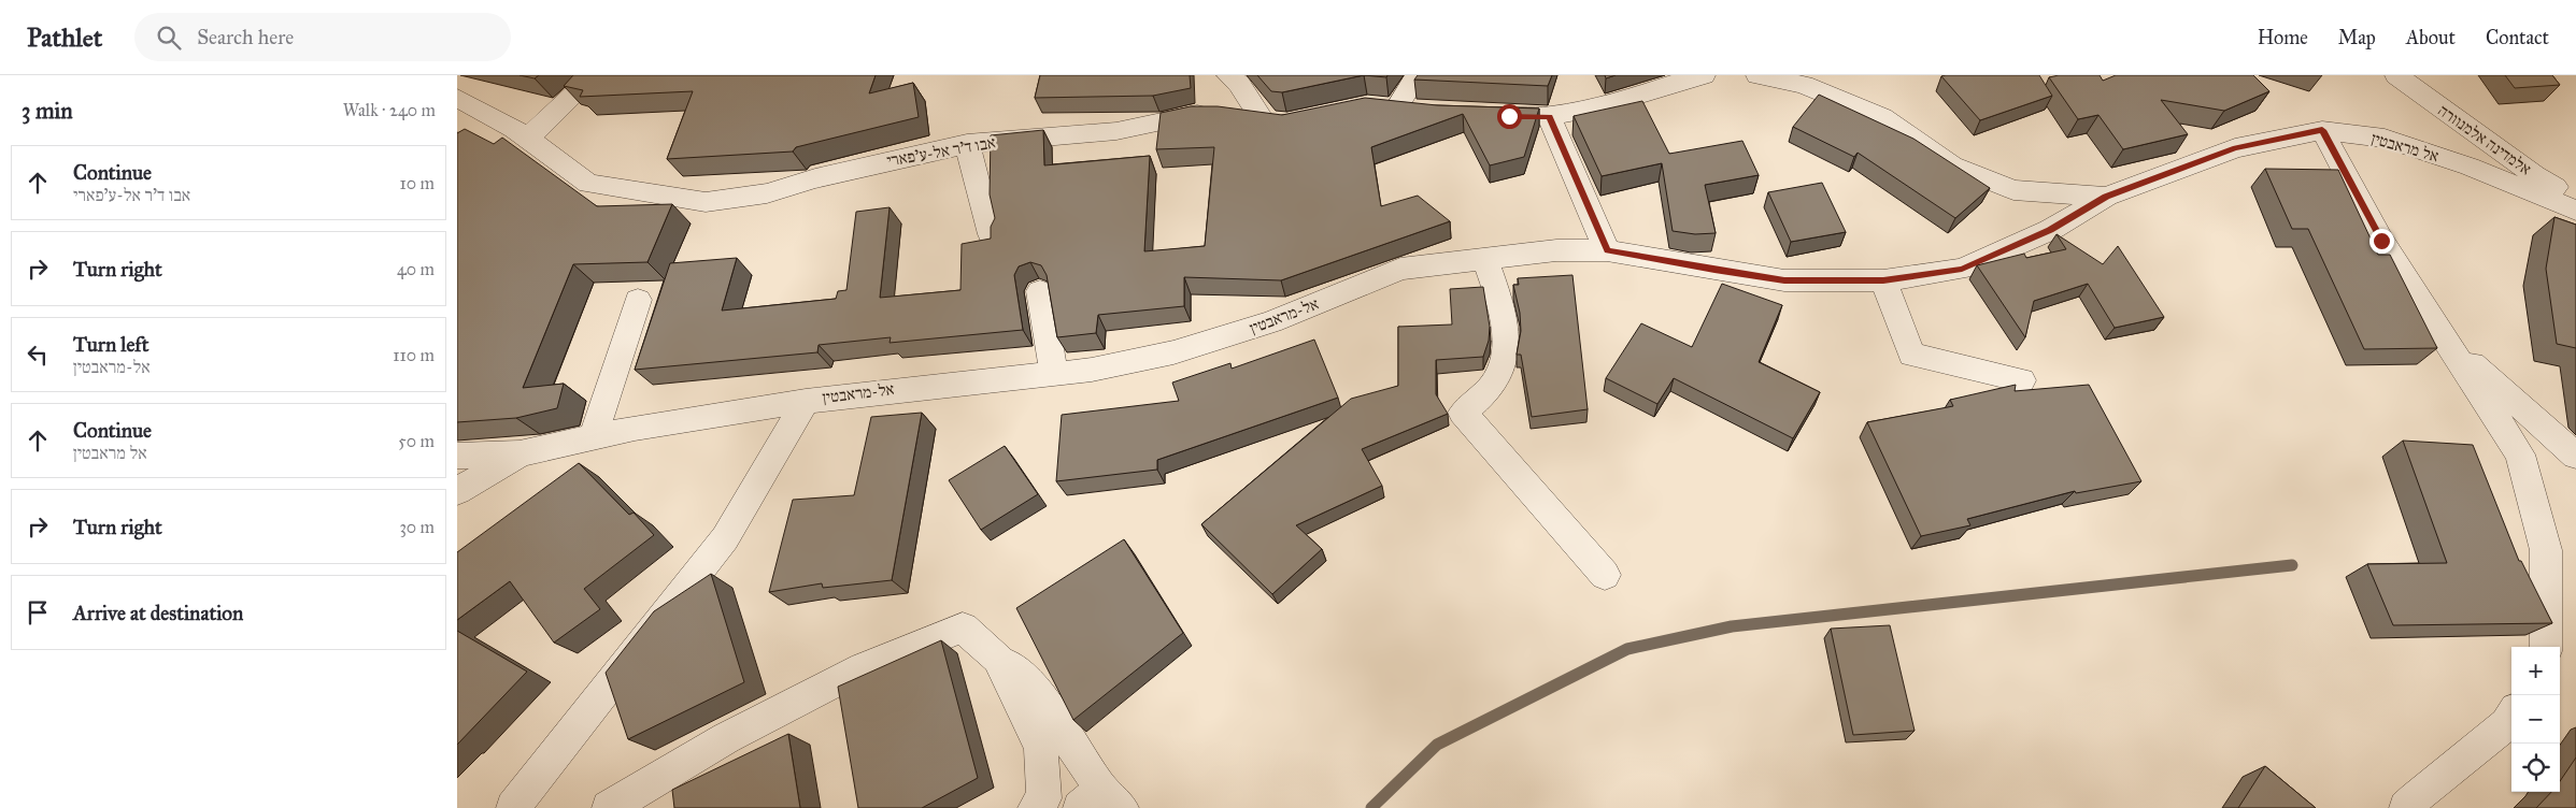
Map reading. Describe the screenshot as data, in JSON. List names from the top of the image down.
{
  "streets": {
    "street": [
      "אלמדינה אלמנוורה",
      "אל מראבטין",
      "אבו ד'ר אל-ע'פארי",
      "אל-מראבטין"
    ]
  },
  "crossings": [
    ["אל מראבטין", "אל-מראבטין"]
  ],
  "page": {
    "header": "Pathlet",
    "search": "Search here",
    "nav": [
      "Home",
      "Map",
      "About",
      "Contact"
    ],
    "heading": ["3 min", "Walk · 240 m"],
    "list": [
      ["Continue", "אבו ד'ר אל-ע'פארי", "10 m"],
      ["Turn right", "40 m"],
      ["Turn left", "אל-מראבטין", "110 m"],
      ["Continue", "אל מראבטין", "50 m"],
      ["Turn right", "30 m"],
      "Arrive at destination"
    ],
    "map_buttons": ["+", "−"]
  }
}
